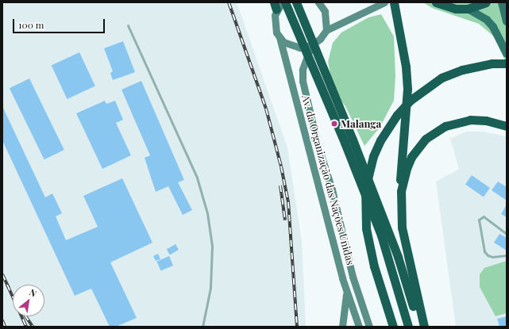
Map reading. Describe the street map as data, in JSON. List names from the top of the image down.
{
  "streets": {
    "main road": ["Av. da Organização das Nações Unidas"]
  },
  "places": ["Malanga"],
  "scale_bar": "100 m",
  "north": "top right"
}
